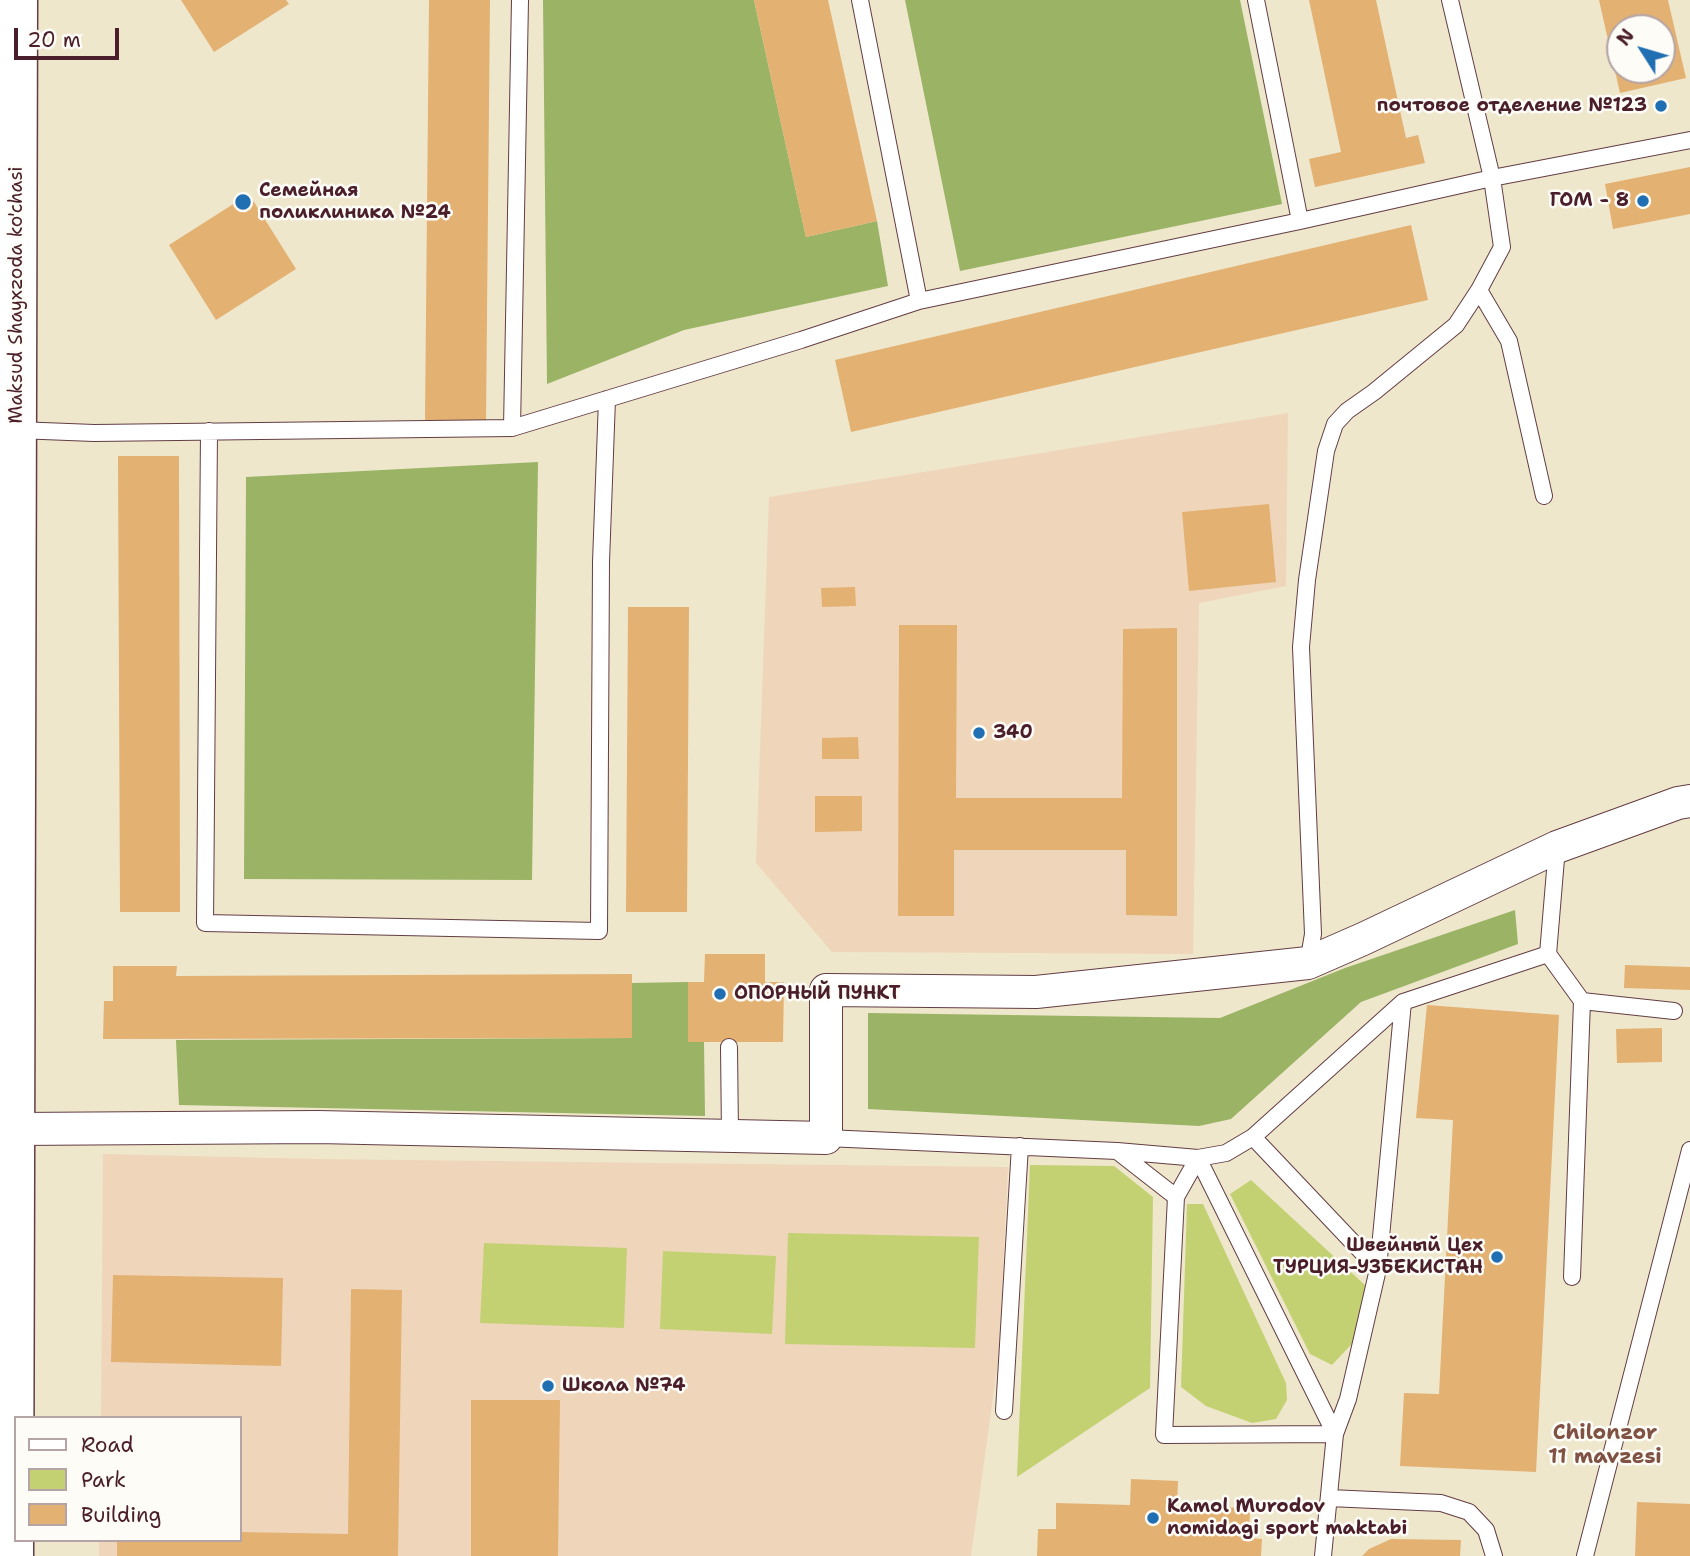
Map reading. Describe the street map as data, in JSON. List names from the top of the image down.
{
  "streets": {
    "street": ["Maksud Shayxzoda ko'chasi"]
  },
  "districts": ["Chilonzor 11 mavzesi"],
  "places": [
    "почтовое отделение №123",
    "ГОМ - 8",
    "Семейная поликлиника №24",
    "340",
    "ОПОРНЫЙ ПУНКТ",
    "Швейный Цех ТУРЦИЯ-УЗБЕКИСТАН",
    "Школа №74",
    "Kamol Murodov nomidagi sport maktabi"
  ],
  "legend": ["Road", "Park", "Building"],
  "scale_bar": "20 m",
  "north": "top left"
}
